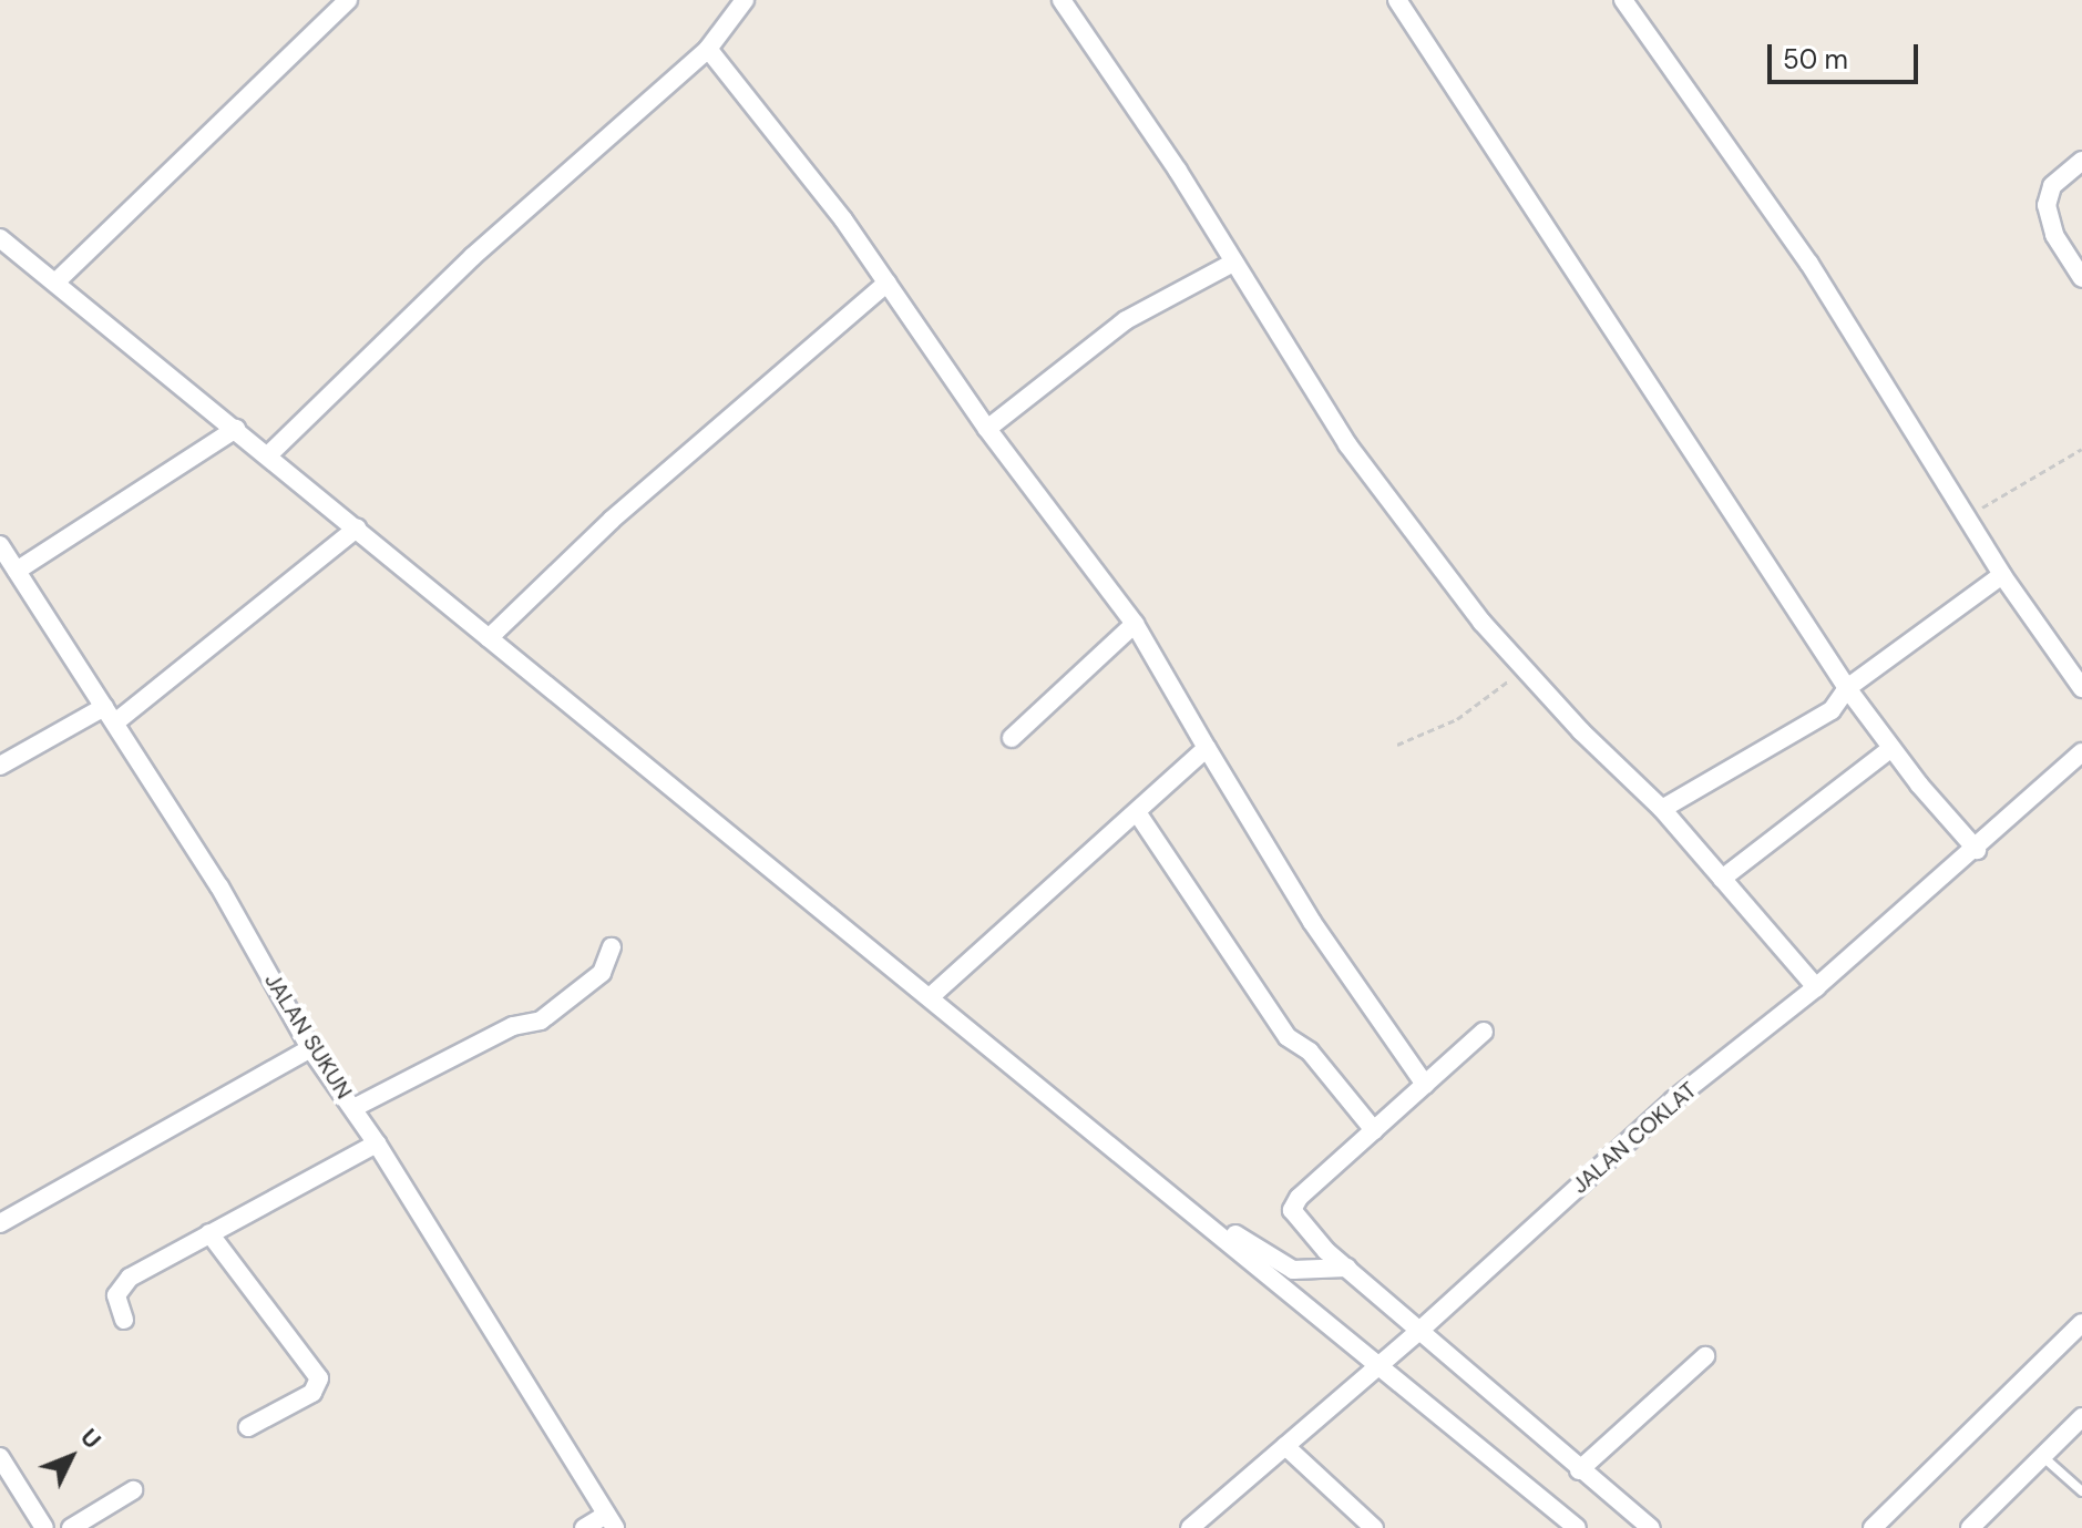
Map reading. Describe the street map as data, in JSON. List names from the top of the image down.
{
  "streets": {
    "street": ["JALAN SUKUN", "JALAN COKLAT"]
  },
  "scale_bar": "50 m",
  "north": "top right"
}
